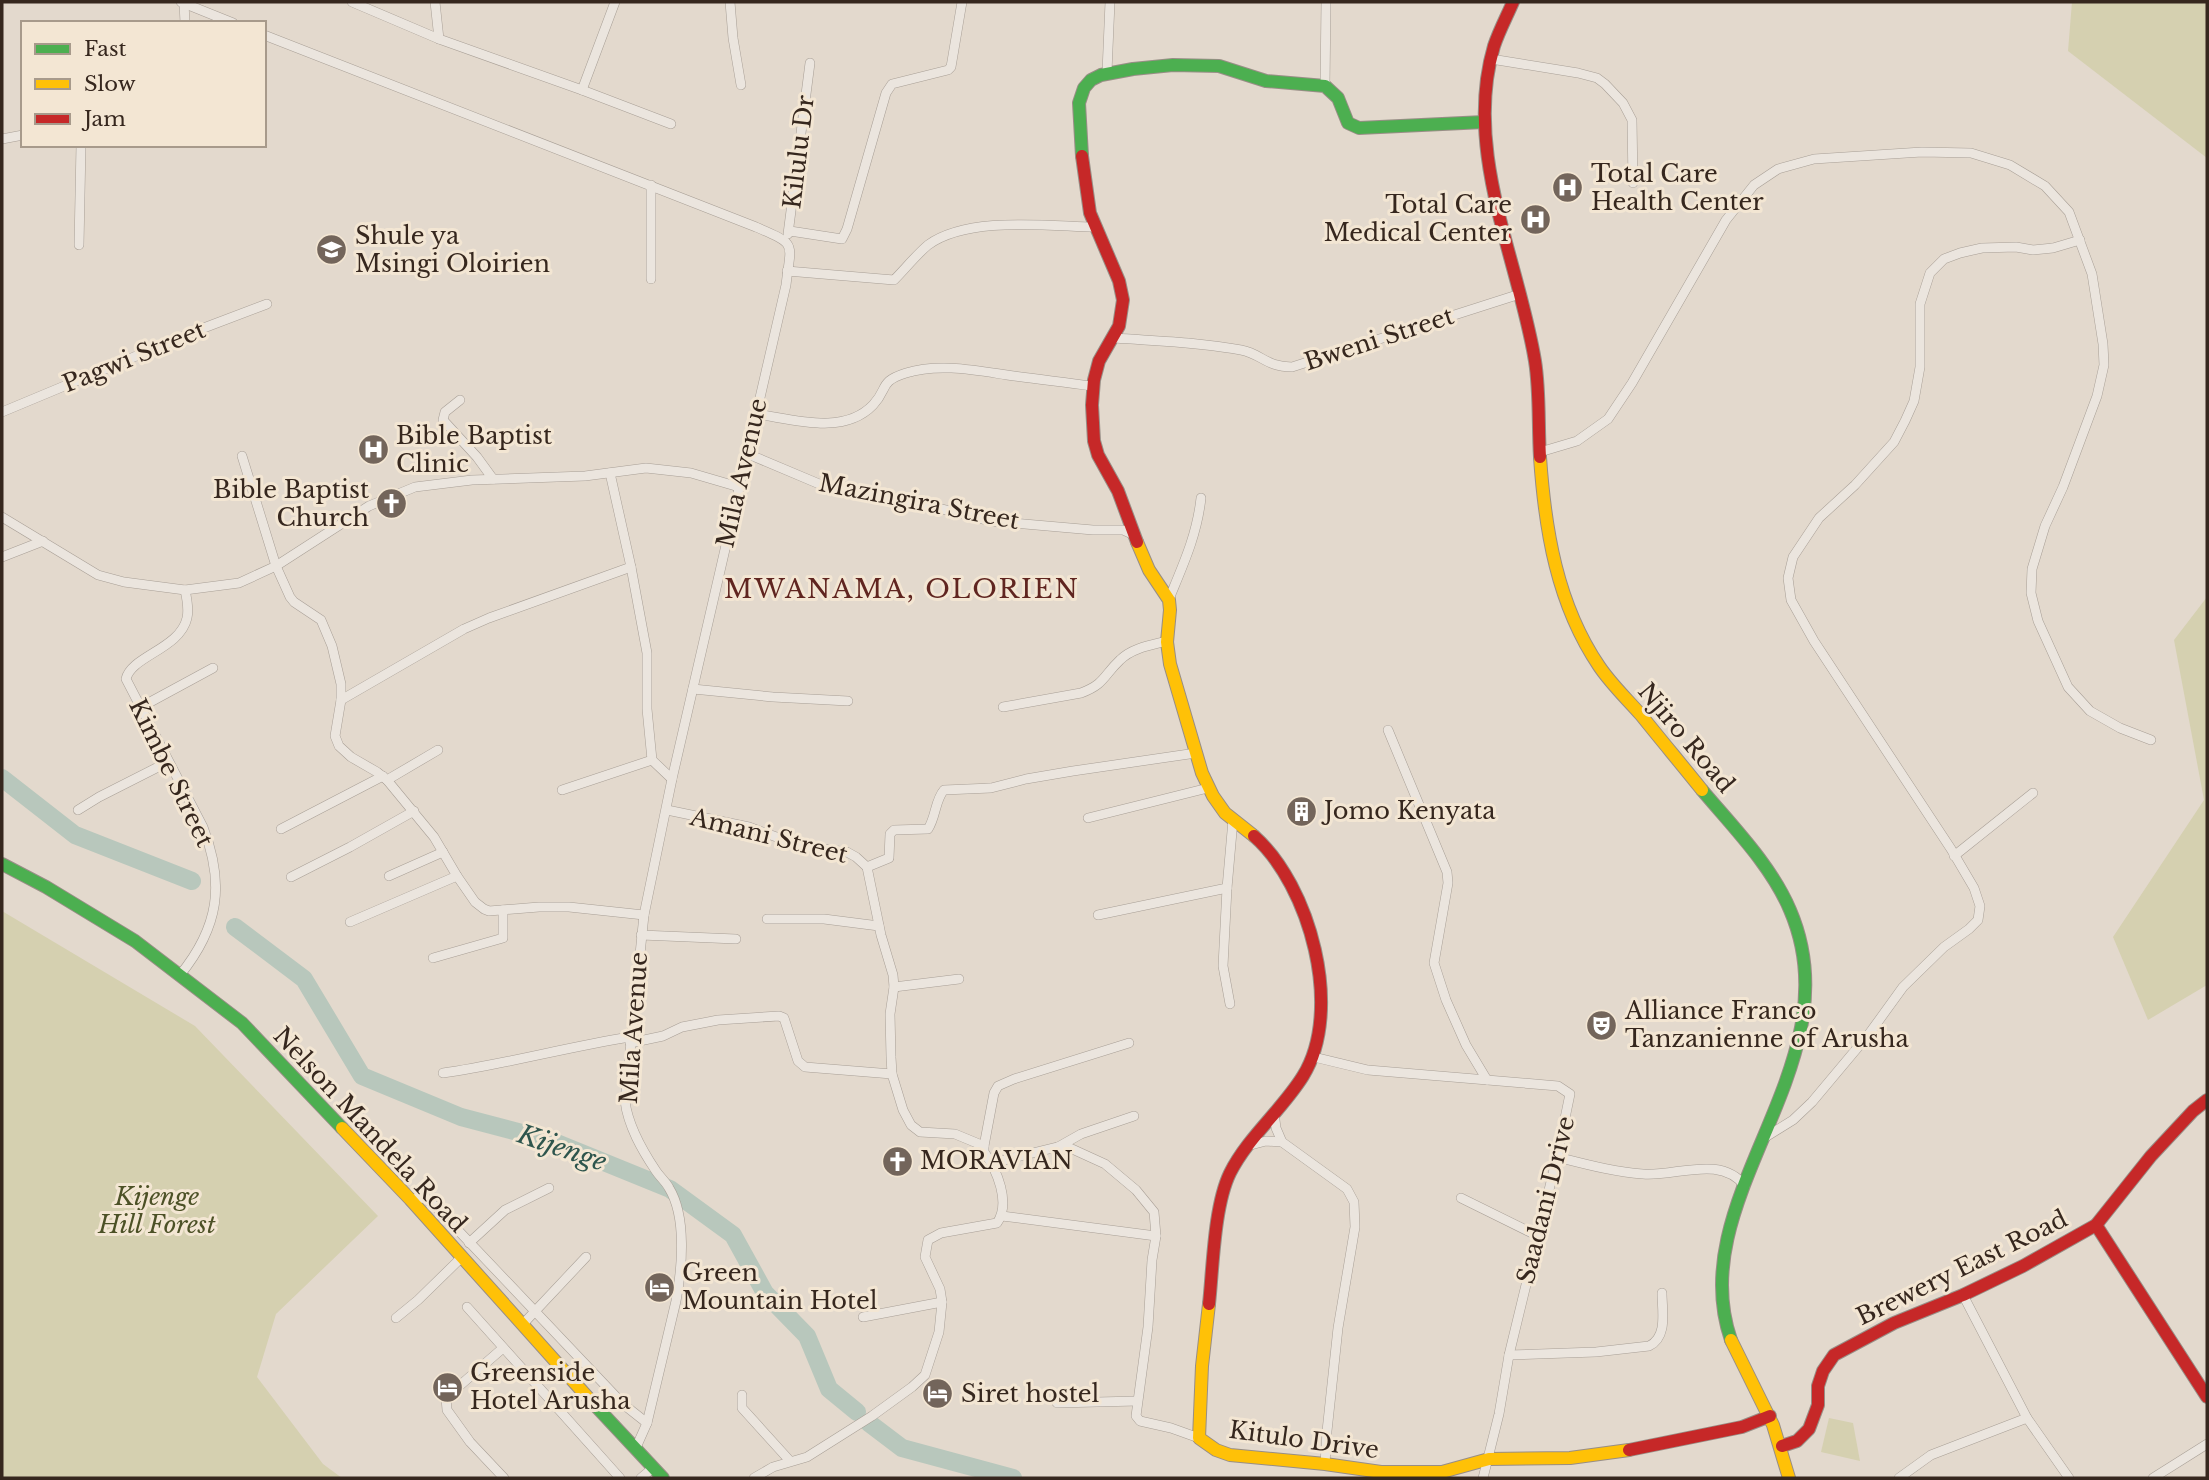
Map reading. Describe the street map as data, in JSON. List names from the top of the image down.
{
  "streets": {
    "street": [
      "Kilulu Dr",
      "Bweni Street",
      "Pagwi Street",
      "Mila Avenue",
      "Mazingira Street",
      "Njiro Road",
      "Kimbe Street",
      "Amani Street",
      "Nelson Mandela Road",
      "Saadani Drive",
      "Brewery East Road",
      "Kitulo Drive"
    ]
  },
  "crossings": [
    ["Kilulu Dr", "Mila Avenue"],
    ["Bweni Street", "Njiro Road"],
    ["Mila Avenue", "Mazingira Street"],
    ["Mila Avenue", "Amani Street"],
    ["Mila Avenue", "Nelson Mandela Road"],
    ["Njiro Road", "Brewery East Road"],
    ["Njiro Road", "Kitulo Drive"],
    ["Kimbe Street", "Nelson Mandela Road"],
    ["Saadani Drive", "Kitulo Drive"]
  ],
  "districts": ["MWANAMA, OLORIEN"],
  "water": ["Kijenge"],
  "parks": ["Kijenge Hill Forest"],
  "places": {
    "hospital": ["Total Care Health Center", "Total Care Medical Center", "Bible Baptist Clinic"],
    "school or university": ["Shule ya Msingi Oloirien"],
    "church": ["Bible Baptist Church", "MORAVIAN"],
    "building": ["Jomo Kenyata"],
    "theatre": ["Alliance Franco Tanzanienne of Arusha"],
    "hotel": ["Green Mountain Hotel", "Greenside Hotel Arusha", "Siret hostel"]
  },
  "legend": ["Fast", "Slow", "Jam"]
}
